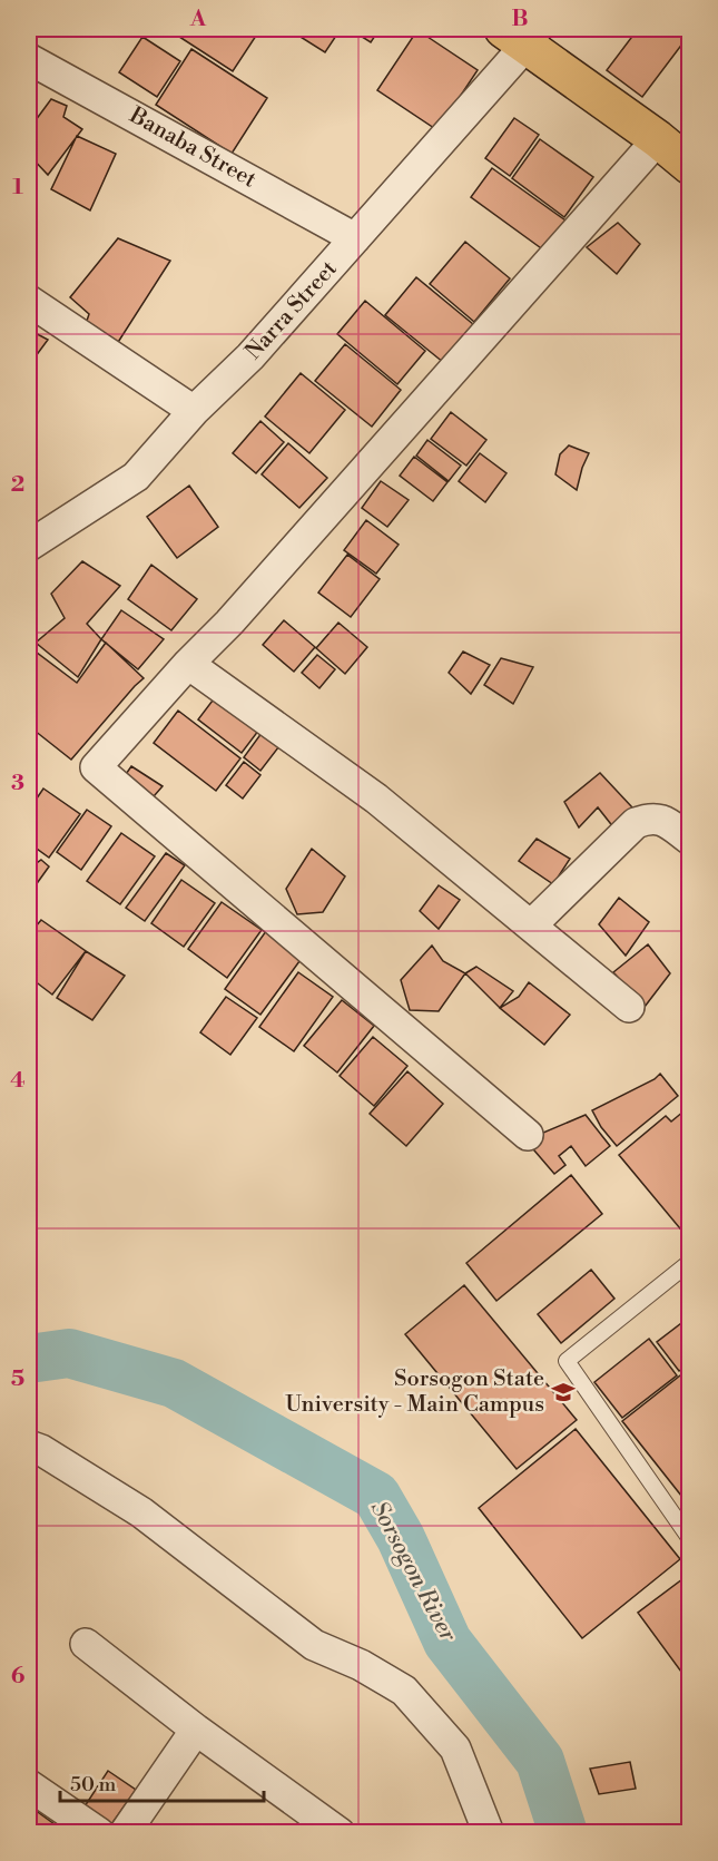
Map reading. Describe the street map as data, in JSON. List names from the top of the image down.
{
  "streets": {
    "street": ["Banaba Street", "Narra Street"]
  },
  "crossings": [
    ["Banaba Street", "Narra Street"]
  ],
  "water": ["Sorsogon River"],
  "places": {
    "school or university": ["Sorsogon State University - Main Campus"]
  },
  "scale_bar": "50 m",
  "grid": {
    "columns": ["A", "B"],
    "rows": [
      "1",
      "2",
      "3",
      "4",
      "5",
      "6"
    ]
  }
}
